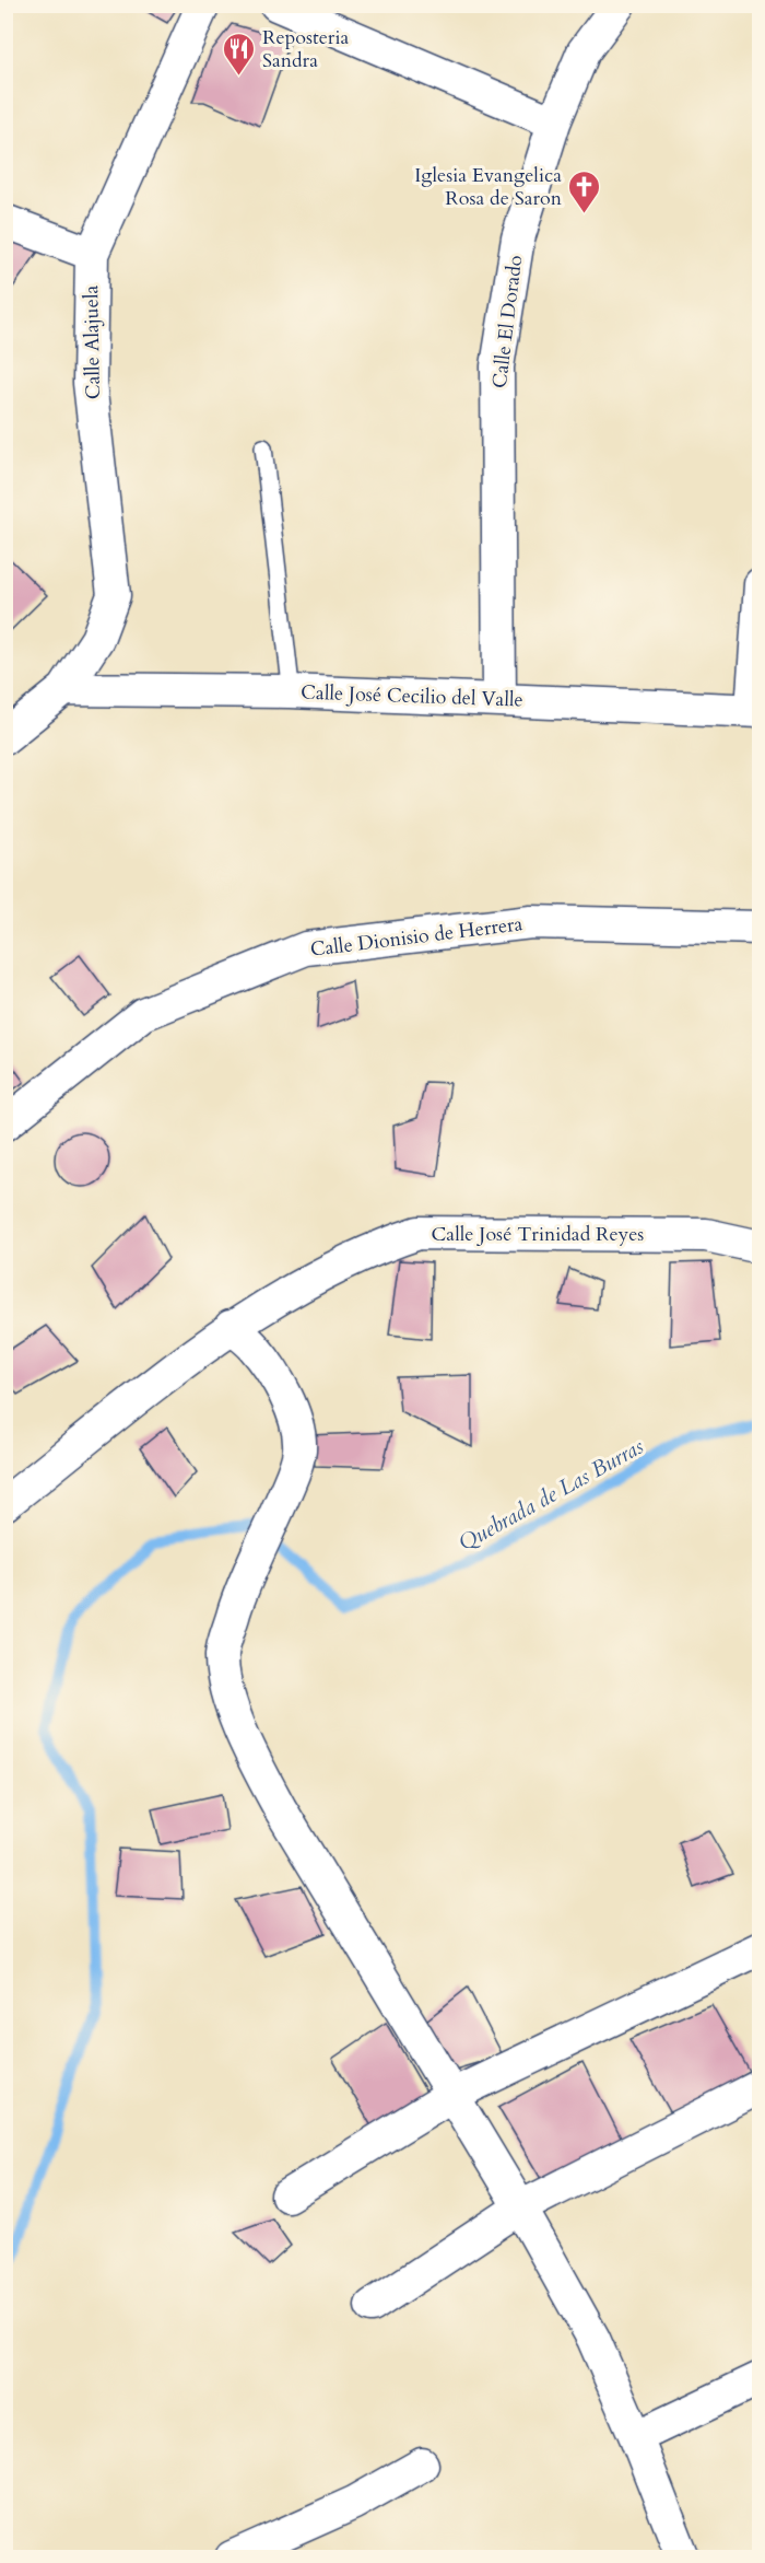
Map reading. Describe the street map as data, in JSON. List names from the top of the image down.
{
  "streets": {
    "street": [
      "Calle El Dorado",
      "Calle Alajuela",
      "Calle José Cecilio del Valle",
      "Calle Dionisio de Herrera",
      "Calle José Trinidad Reyes"
    ]
  },
  "crossings": [
    ["Calle El Dorado", "Calle José Cecilio del Valle"],
    ["Calle Alajuela", "Calle José Cecilio del Valle"]
  ],
  "water": ["Quebrada de Las Burras"],
  "places": {
    "restaurant": ["Reposteria Sandra"],
    "church": ["Iglesia Evangelica Rosa de Saron"]
  }
}
